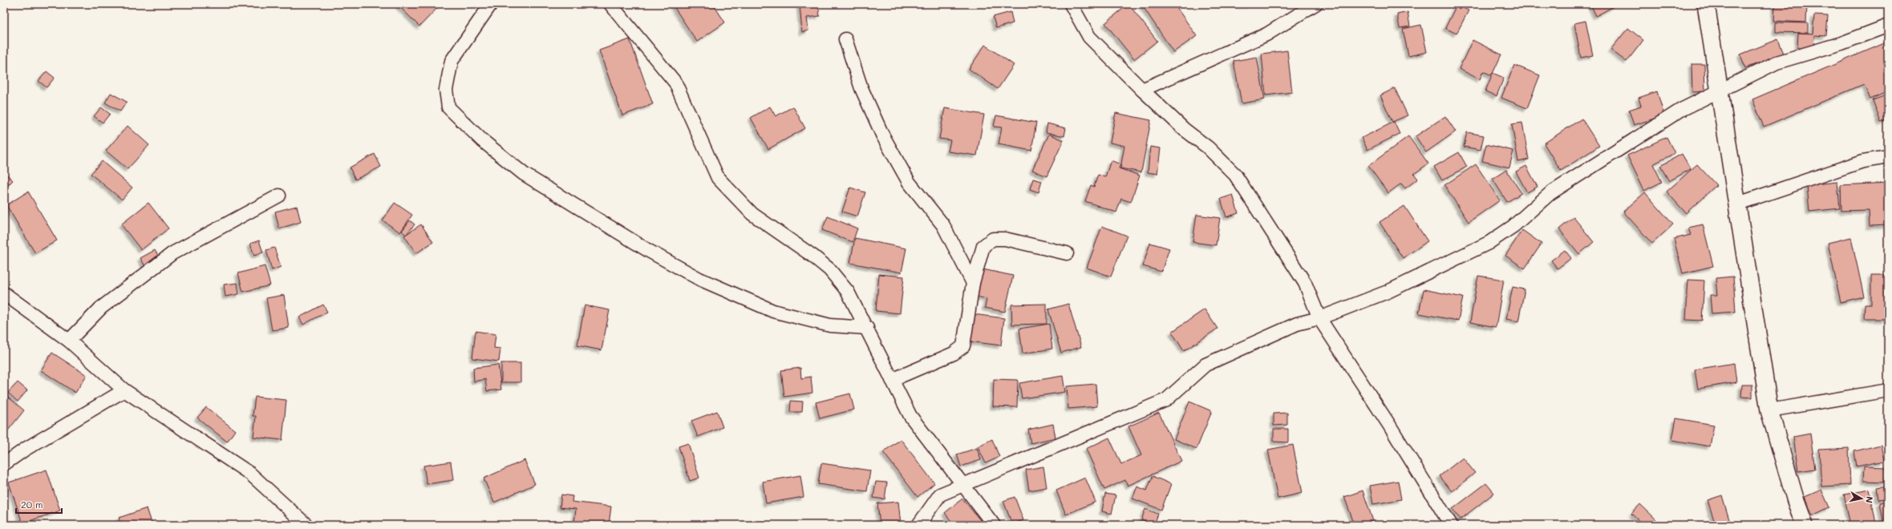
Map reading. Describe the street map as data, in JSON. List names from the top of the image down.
{
  "scale_bar": "20 m",
  "north": "right"
}
